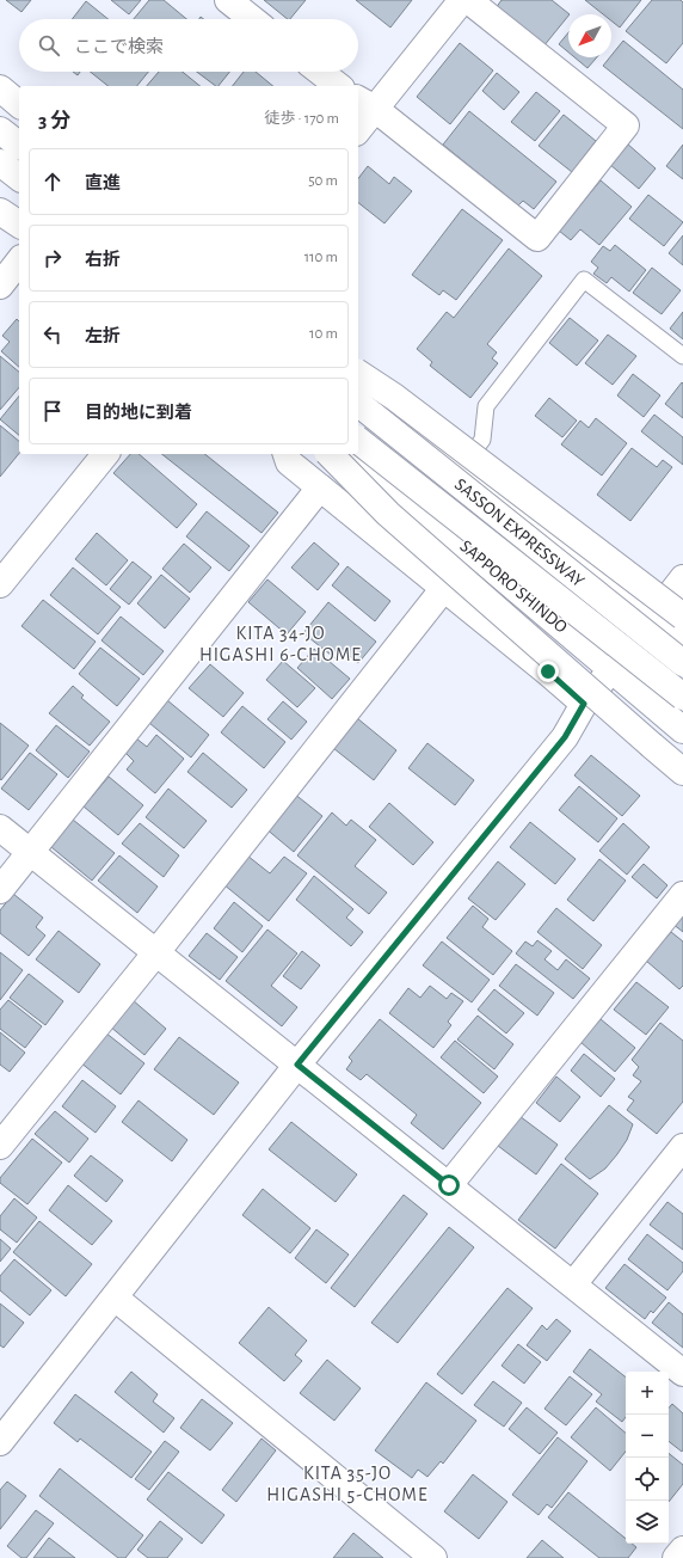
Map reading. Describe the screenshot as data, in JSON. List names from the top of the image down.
{
  "streets": {
    "main road": ["SASSON EXPRESSWAY", "SAPPORO SHINDO"]
  },
  "districts": ["KITA 34-JO HIGASHI 6-CHOME", "KITA 35-JO HIGASHI 5-CHOME"],
  "north": "bottom left",
  "page": {
    "search": "ここで検索",
    "heading": ["3 分", "徒歩 · 170 m"],
    "list": [
      ["直進", "50 m"],
      ["右折", "110 m"],
      ["左折", "10 m"],
      "目的地に到着"
    ],
    "map_buttons": ["+", "−"]
  }
}
